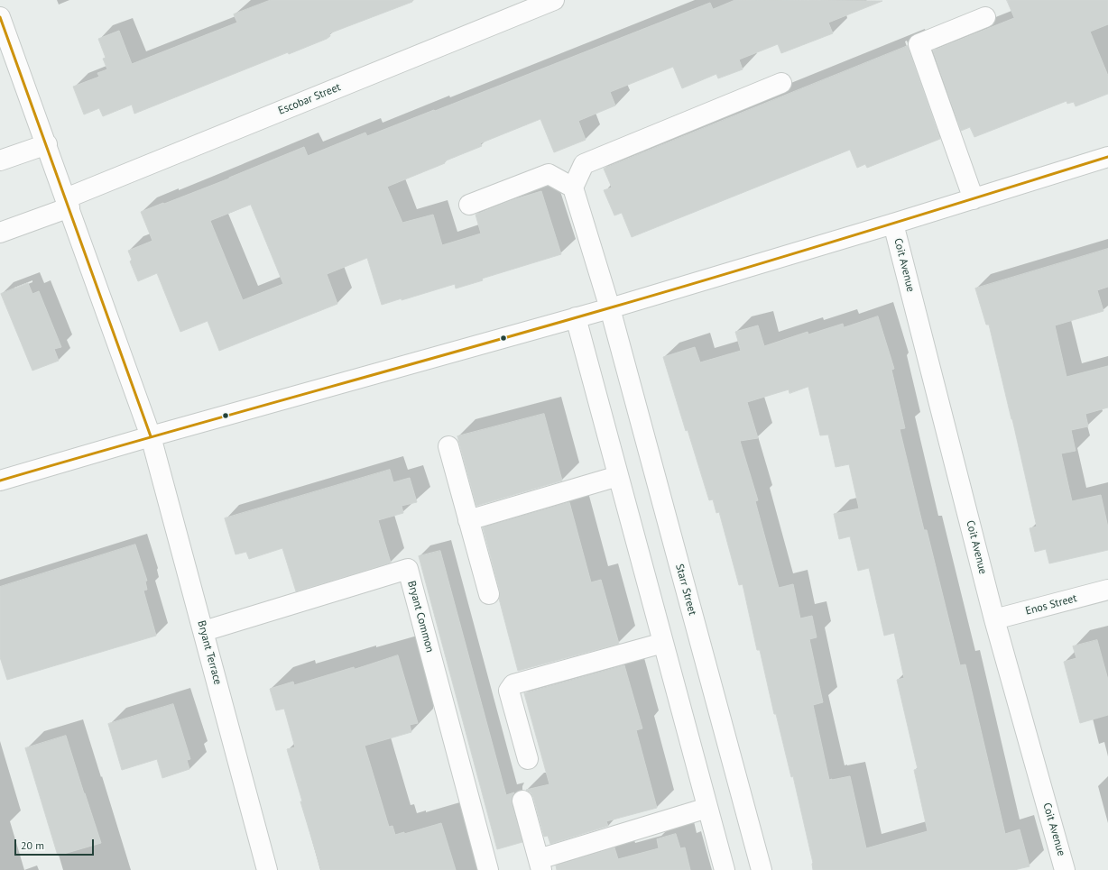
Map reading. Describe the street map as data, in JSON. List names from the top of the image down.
{
  "streets": {
    "street": [
      "Escobar Street",
      "Coit Avenue",
      "Starr Street",
      "Enos Street",
      "Bryant Common",
      "Bryant Terrace"
    ]
  },
  "crossings": [
    ["Escobar Street", "Bryant Terrace"],
    ["Coit Avenue", "Enos Street"],
    ["Bryant Common", "Bryant Terrace"]
  ],
  "scale_bar": "20 m"
}
